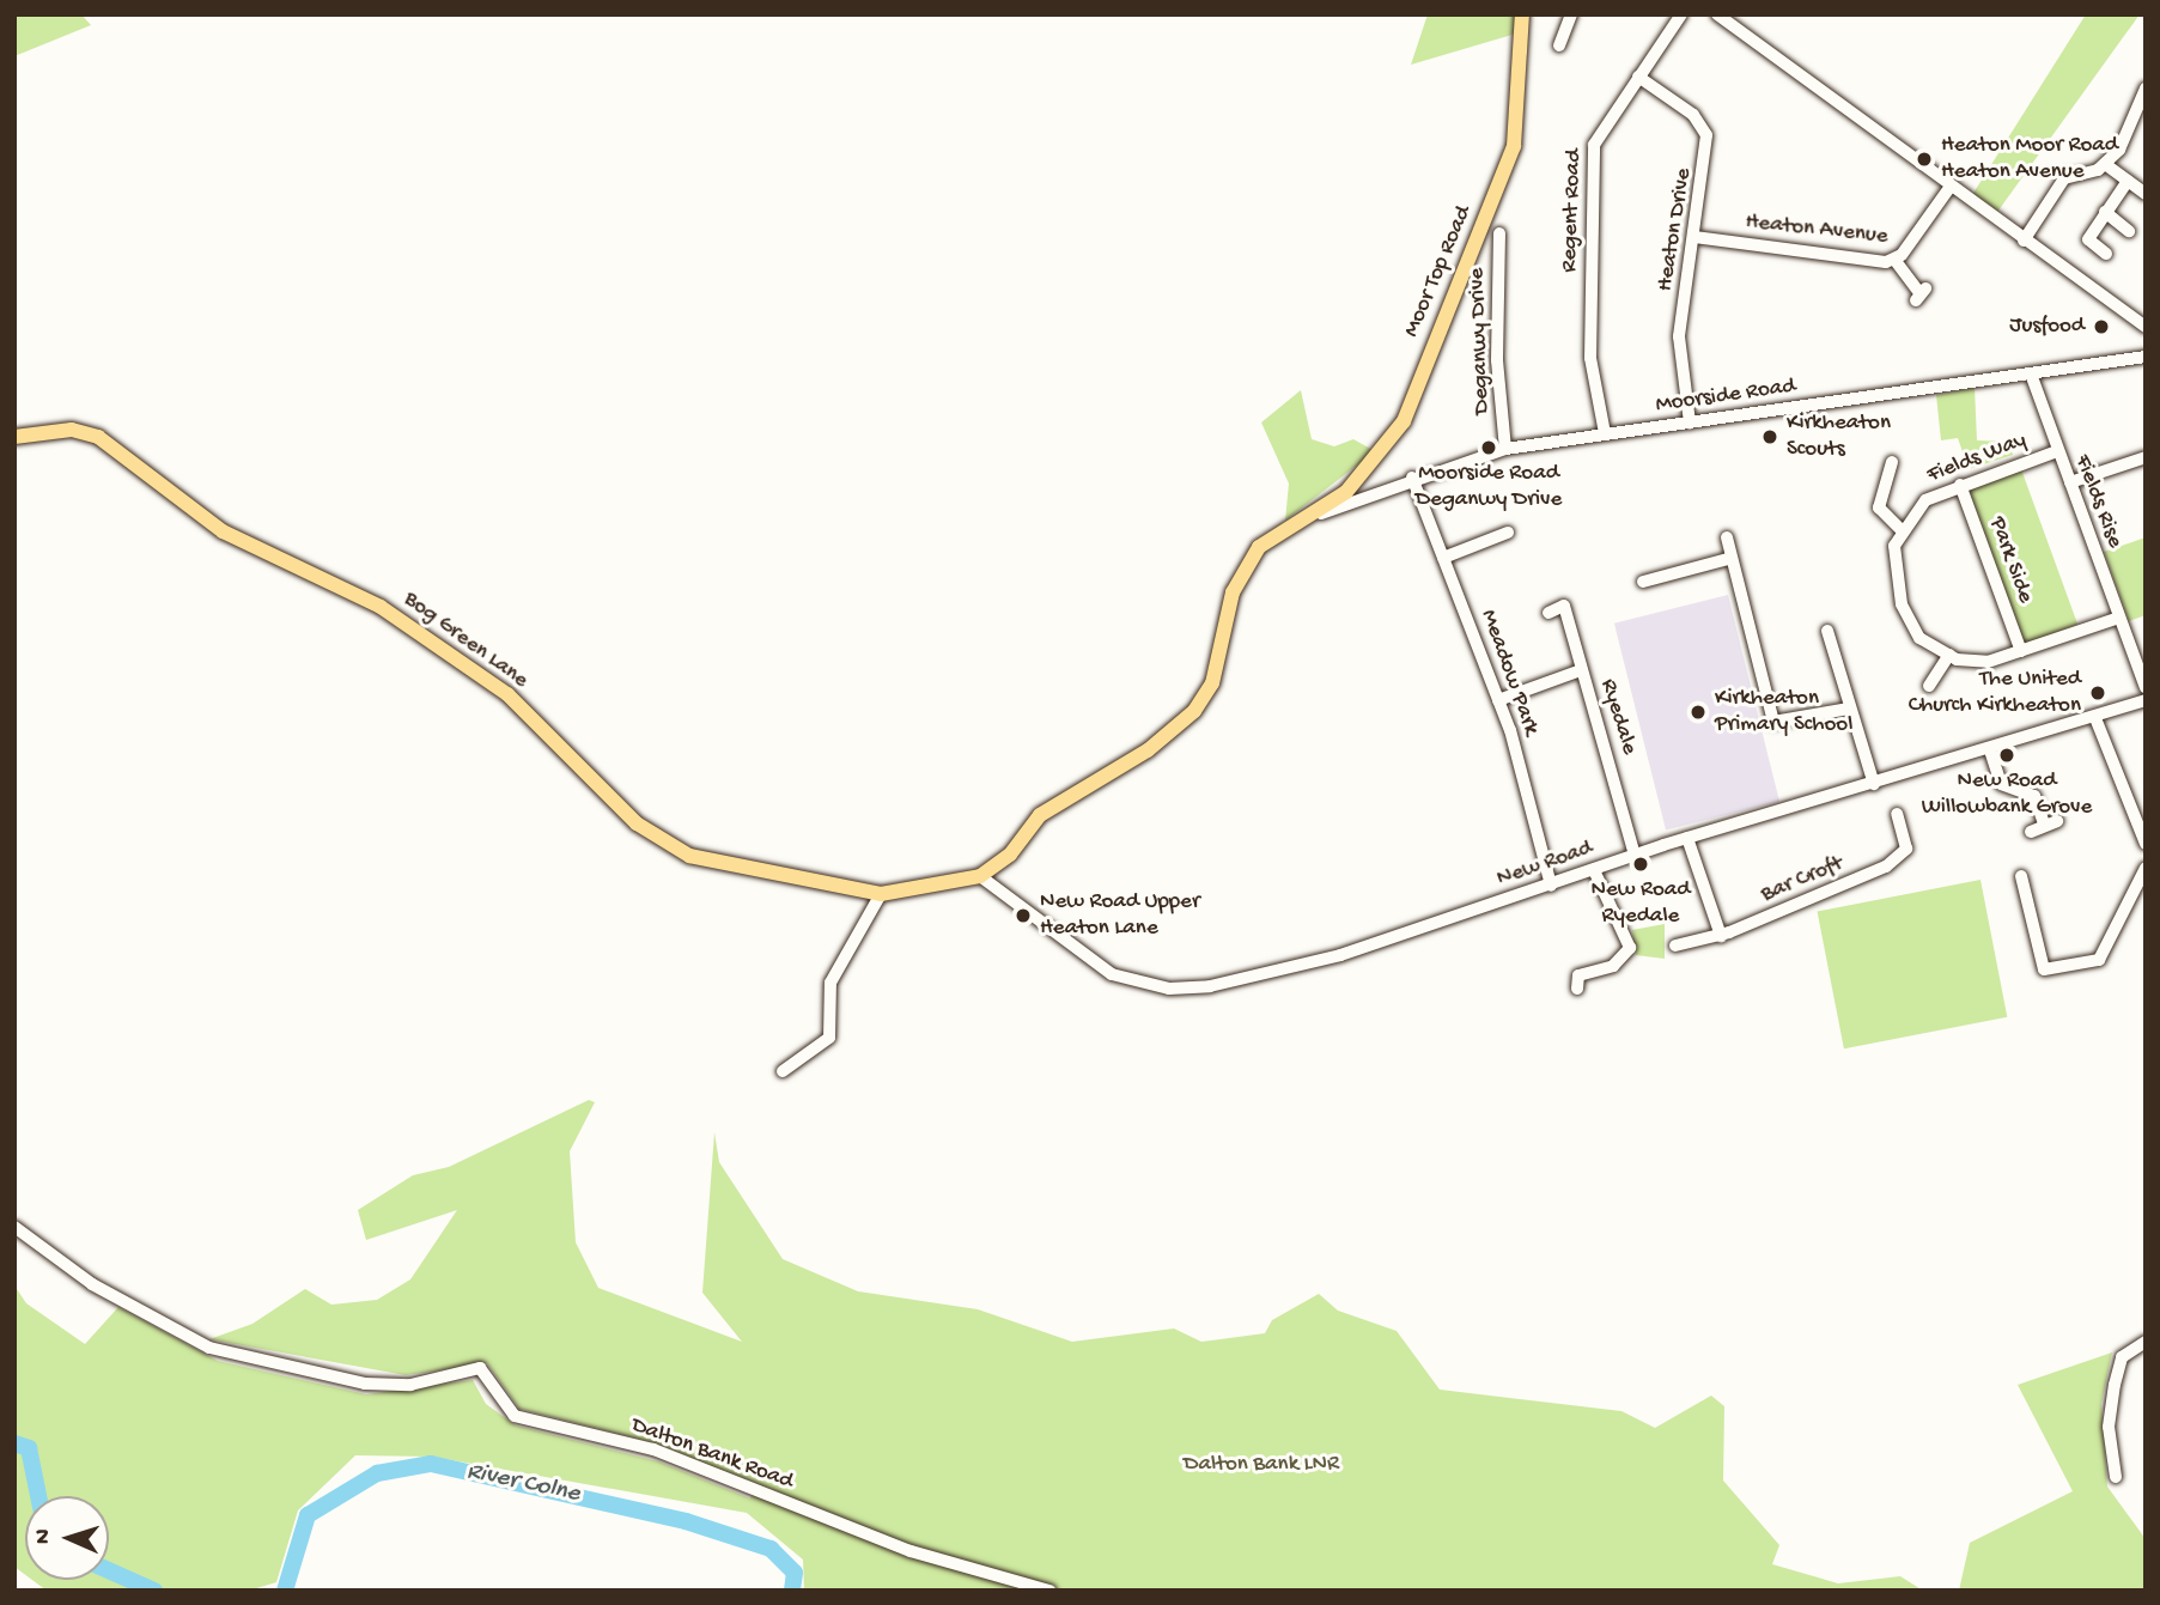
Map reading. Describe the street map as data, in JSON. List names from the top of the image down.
{
  "streets": {
    "main road": ["Moor Top Road", "Bog Green Lane"],
    "street": [
      "Regent Road",
      "Heaton Drive",
      "Heaton Avenue",
      "Deganwy Drive",
      "Moorside Road",
      "Fields Way",
      "Fields Rise",
      "Park Side",
      "Meadow Park",
      "Ryedale",
      "New Road",
      "Bar Croft",
      "Dalton Bank Road"
    ]
  },
  "crossings": [
    ["Regent Road", "Heaton Drive"],
    ["Regent Road", "Moorside Road"],
    ["Heaton Drive", "Heaton Avenue"],
    ["Heaton Drive", "Moorside Road"],
    ["Moor Top Road", "Moorside Road"],
    ["Moor Top Road", "Bog Green Lane"],
    ["Moor Top Road", "New Road"],
    ["Deganwy Drive", "Moorside Road"],
    ["Moorside Road", "Fields Rise"],
    ["Moorside Road", "Meadow Park"],
    ["Fields Way", "Fields Rise"],
    ["Fields Way", "Park Side"],
    ["Bog Green Lane", "New Road"],
    ["Meadow Park", "New Road"],
    ["Ryedale", "New Road"]
  ],
  "water": ["River Colne"],
  "parks": ["Dalton Bank LNR"],
  "places": [
    "Heaton Moor Road Heaton Avenue",
    "Jusfood",
    "Kirkheaton Scouts",
    "Moorside Road Deganwy Drive",
    "The United Church Kirkheaton",
    "Kirkheaton Primary School",
    "New Road Willowbank Grove",
    "New Road Ryedale",
    "New Road Upper Heaton Lane"
  ],
  "north": "left"
}
